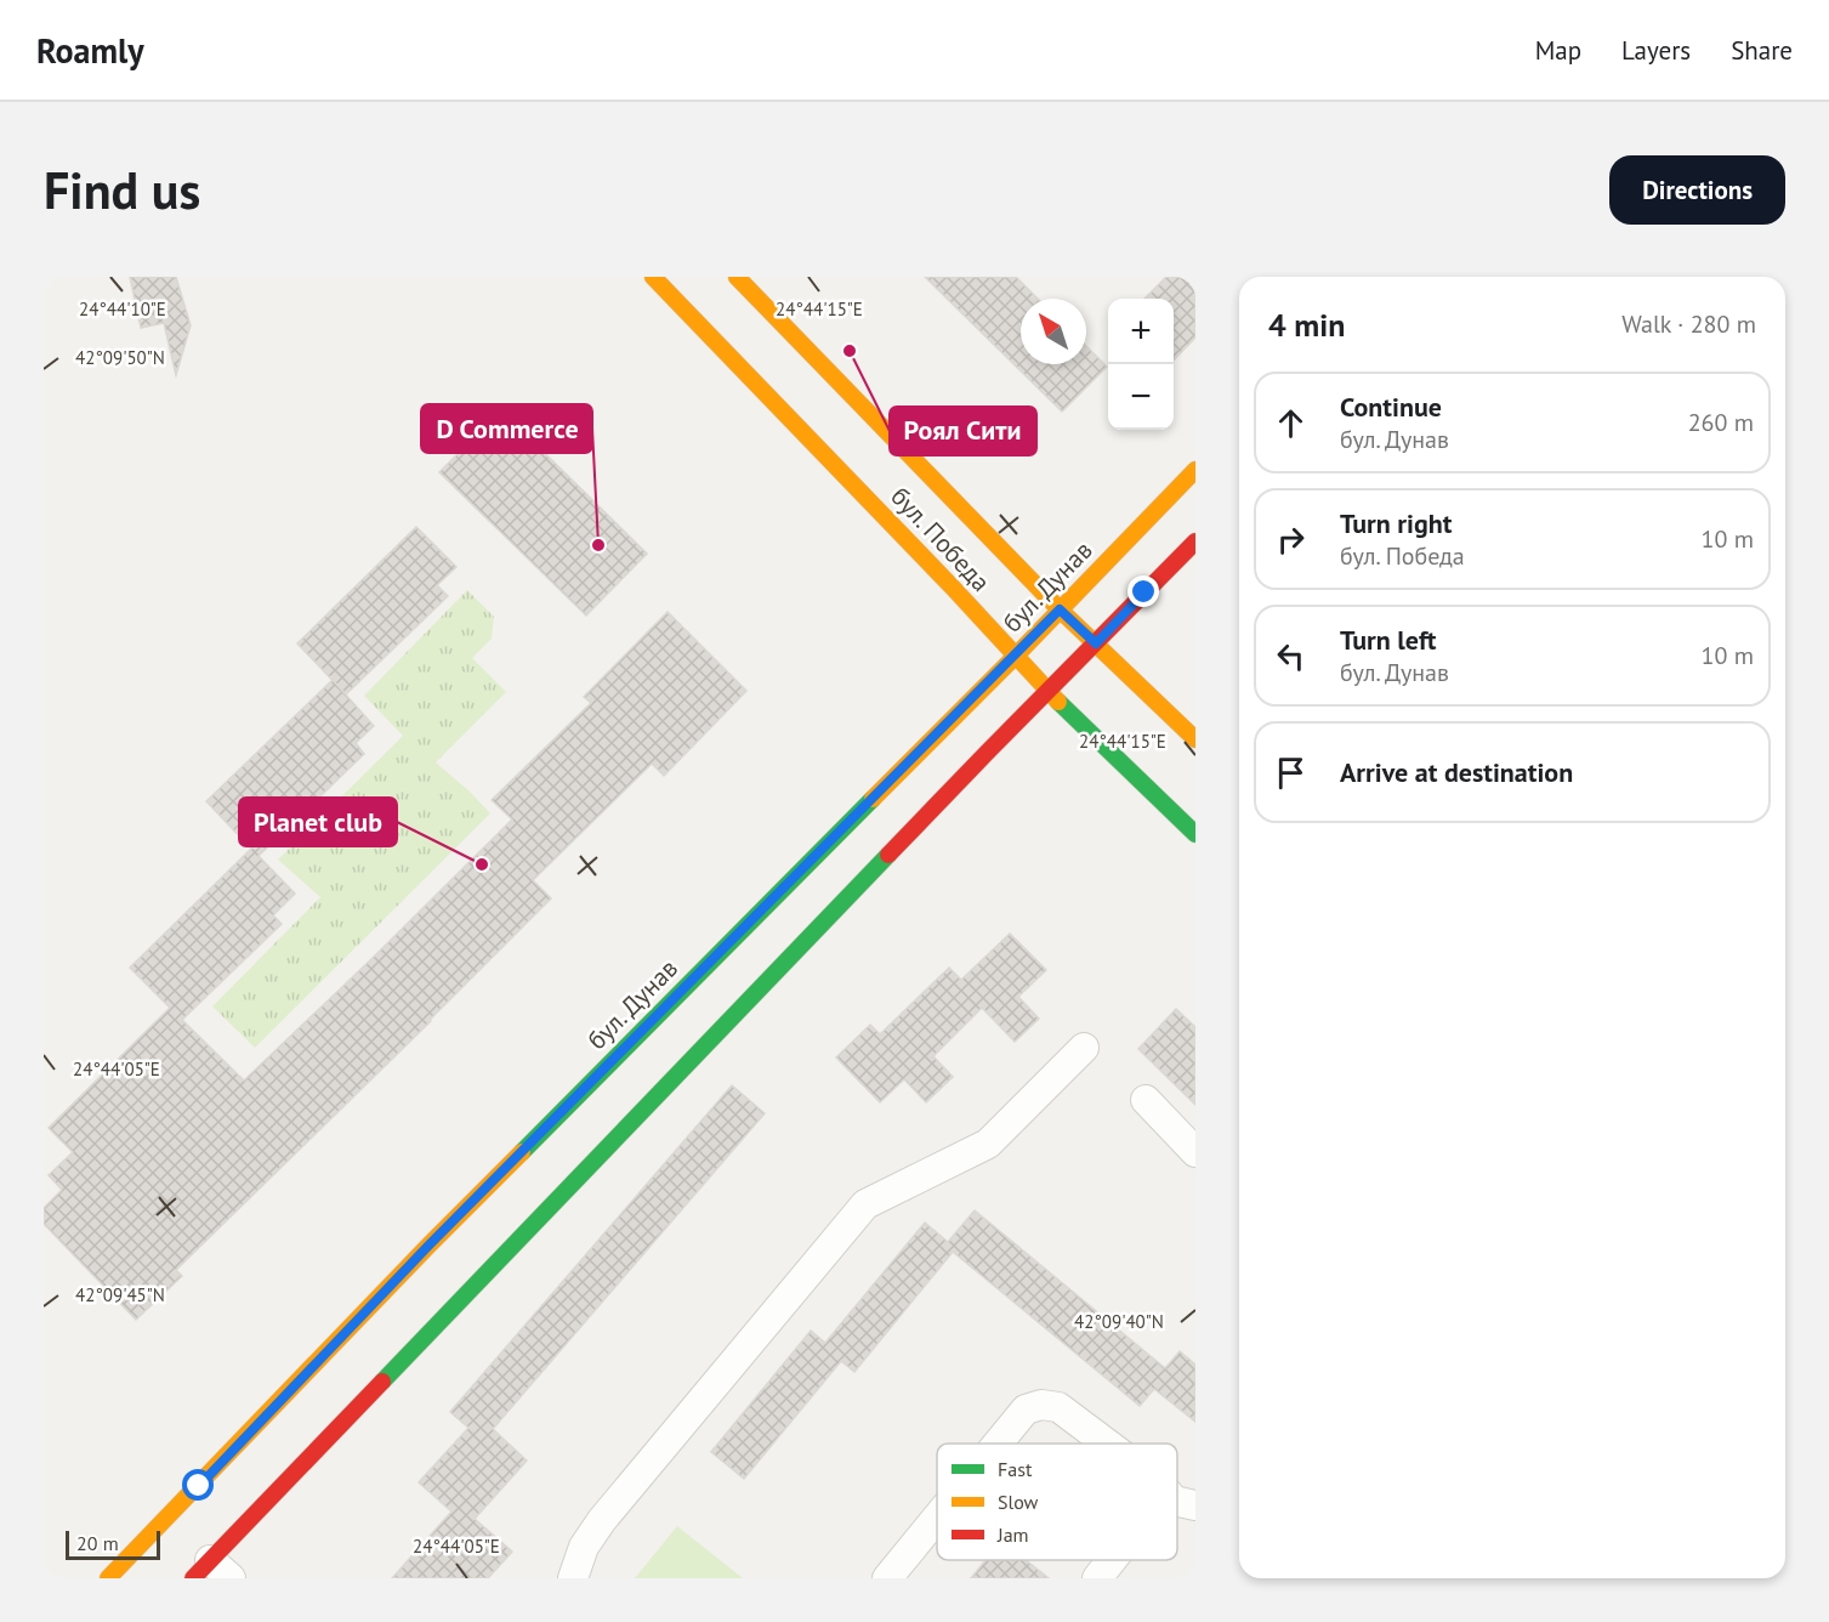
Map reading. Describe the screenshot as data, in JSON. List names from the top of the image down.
{
  "streets": {
    "main road": ["бул. Победа", "бул. Дунав"]
  },
  "crossings": [
    ["бул. Победа", "бул. Дунав"]
  ],
  "places": ["Роял Сити", "D Commerce", "Planet club"],
  "legend": ["Fast", "Slow", "Jam"],
  "scale_bar": "20 m",
  "north": "top left",
  "page": {
    "header": "Roamly",
    "nav": ["Map", "Layers", "Share"],
    "buttons": "Directions",
    "title": "Find us",
    "heading": ["4 min", "Walk · 280 m"],
    "map_buttons": ["+", "−"],
    "list": [
      ["Continue", "бул. Дунав", "260 m"],
      ["Turn right", "бул. Победа", "10 m"],
      ["Turn left", "бул. Дунав", "10 m"],
      "Arrive at destination"
    ],
    "scale": "20 m"
  },
  "coordinates": [
    "24°44'10\"E",
    "24°44'15\"E",
    "42°09'50\"N",
    "24°44'05\"E",
    "42°09'45\"N",
    "42°09'40\"N"
  ]
}
